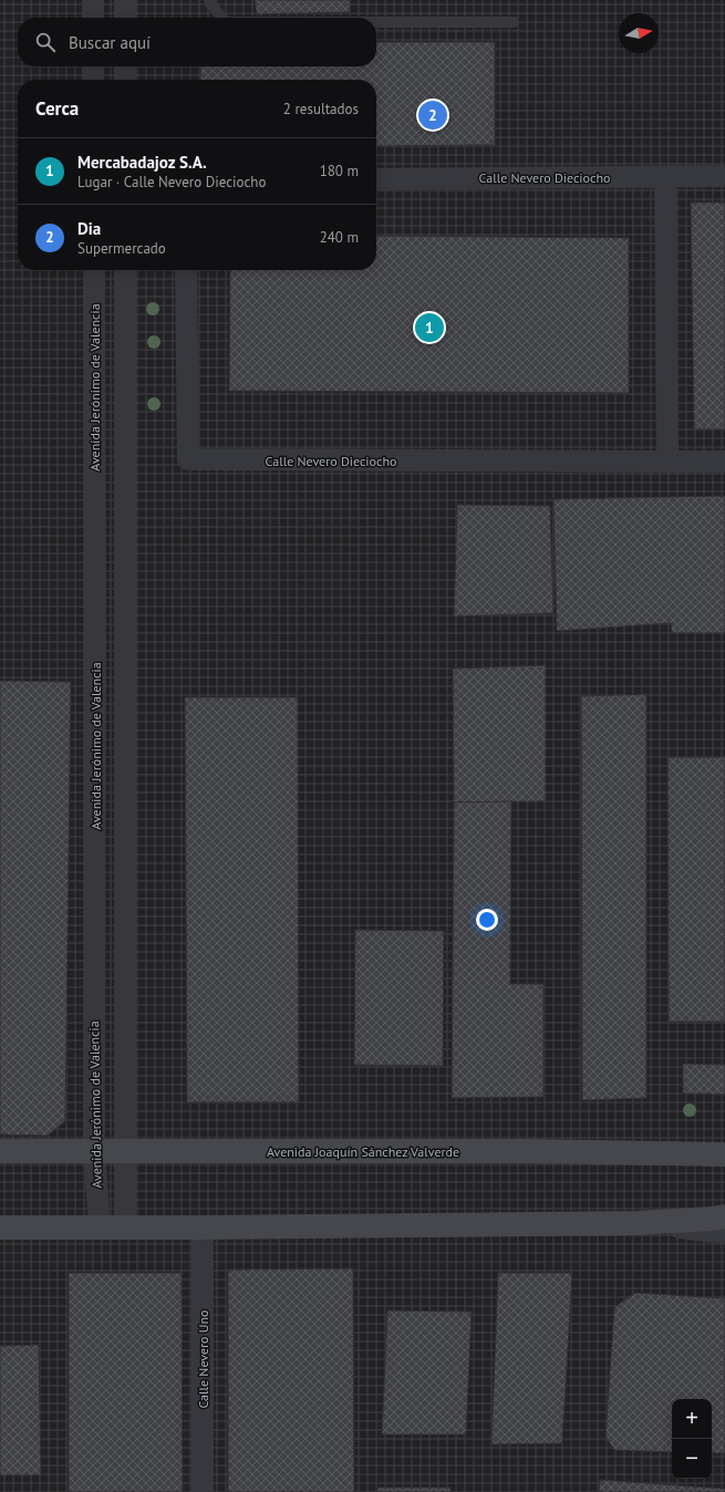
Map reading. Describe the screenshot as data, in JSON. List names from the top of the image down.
{
  "streets": {
    "main road": ["Avenida Joaquín Sánchez Valverde"],
    "street": ["Calle Nevero Dieciocho", "Avenida Jerónimo de Valencia", "Calle Nevero Uno"]
  },
  "crossings": [
    ["Avenida Jerónimo de Valencia", "Avenida Joaquín Sánchez Valverde"]
  ],
  "north": "right",
  "page": {
    "search": "Buscar aquí",
    "heading": ["Cerca", "2 resultados"],
    "pins": ["2", "1"],
    "list": [
      {
        "mark": "1",
        "name": "Mercabadajoz S.A.",
        "note": "Lugar · Calle Nevero Dieciocho",
        "value": "180 m"
      },
      {
        "mark": "2",
        "name": "Dia",
        "note": "Supermercado",
        "value": "240 m"
      }
    ],
    "map_buttons": ["+", "−"]
  }
}
